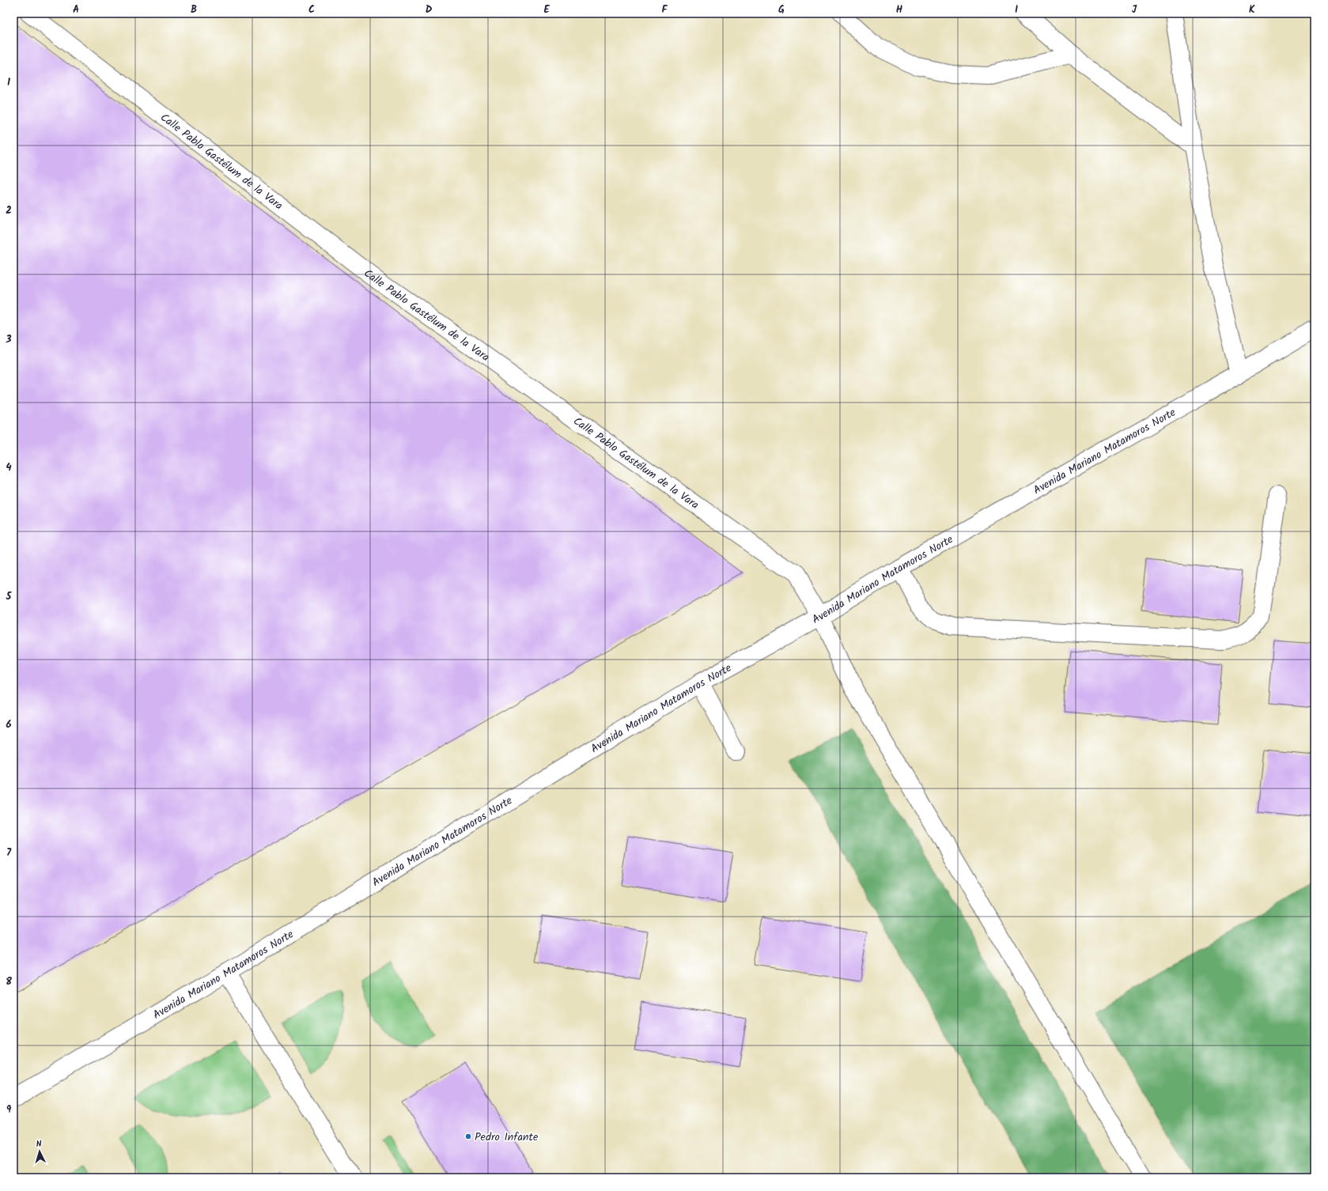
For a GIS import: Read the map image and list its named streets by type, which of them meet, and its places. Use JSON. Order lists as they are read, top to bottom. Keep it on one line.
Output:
{"streets":{"street":["Calle Pablo Gastélum de la Vara","Avenida Mariano Matamoros Norte"]},"crossings":[["Calle Pablo Gastélum de la Vara","Avenida Mariano Matamoros Norte"]],"places":["Pedro Infante"],"north":"top","grid":{"columns":["A","B","C","D","E","F","G","H","I","J","K"],"rows":["1","2","3","4","5","6","7","8","9"]}}
